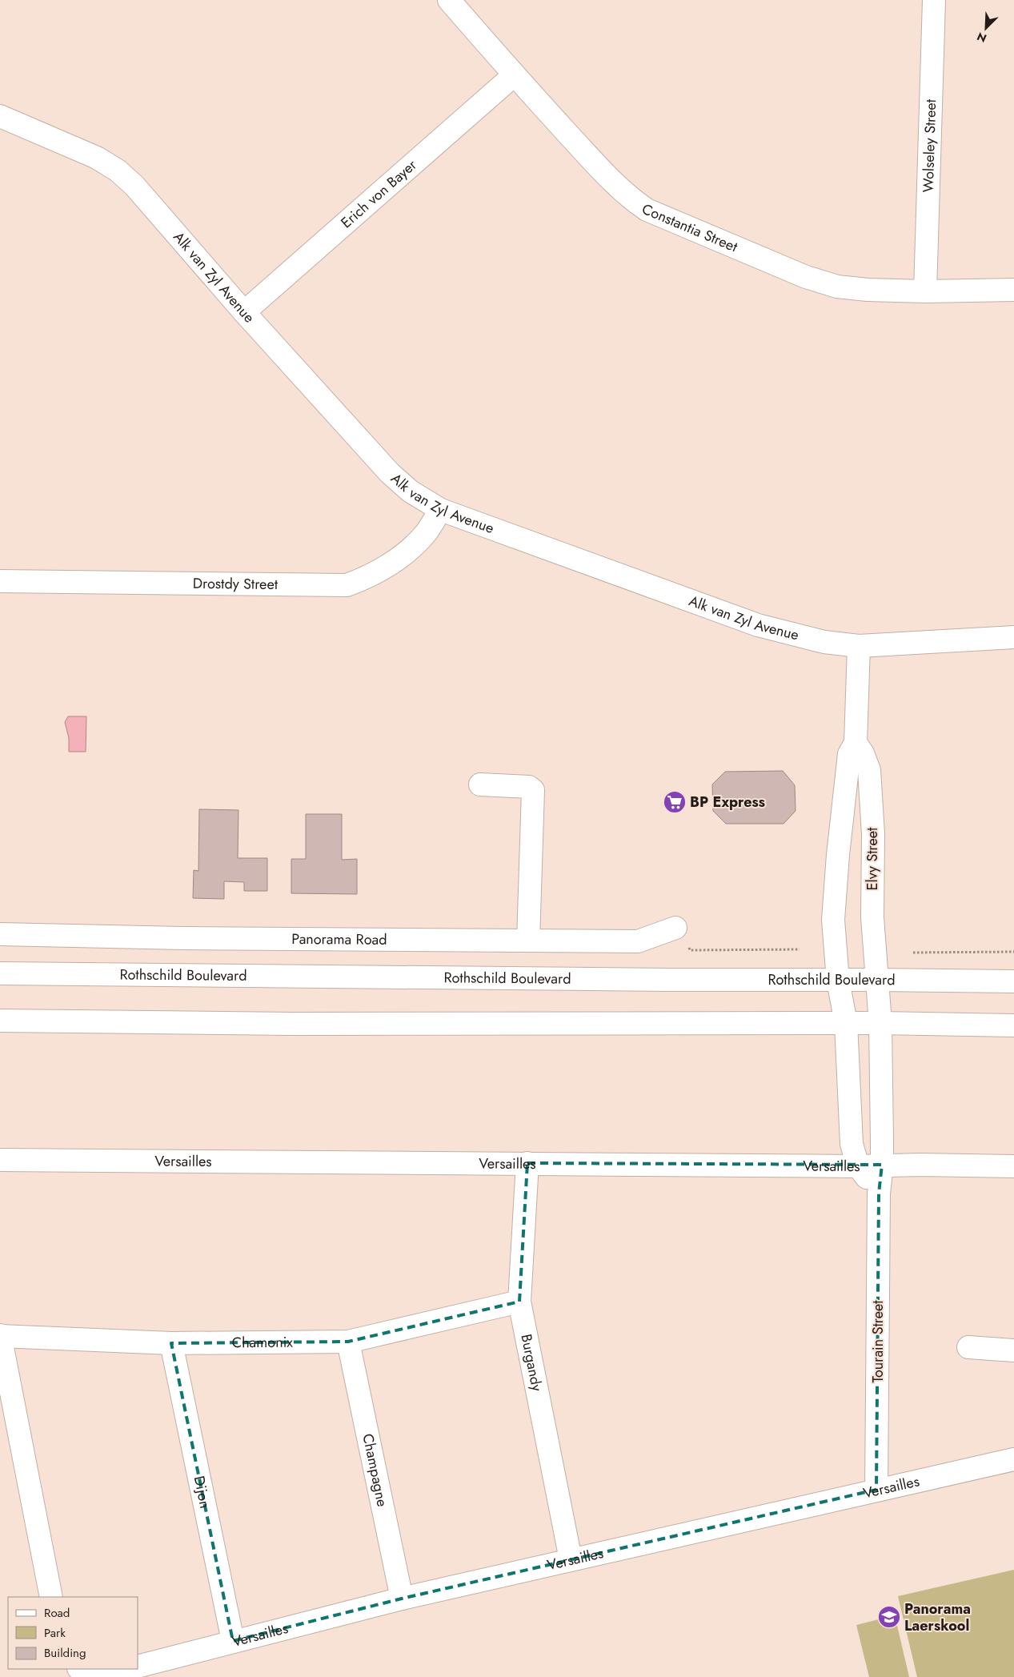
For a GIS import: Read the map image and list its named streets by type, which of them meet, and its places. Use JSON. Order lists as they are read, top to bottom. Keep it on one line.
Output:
{"streets":{"street":["Wolseley Street","Erich von Bayer","Constantia Street","Alk van Zyl Avenue","Drostdy Street","Elvy Street","Panorama Road","Rothschild Boulevard","Versailles","Tourain Street","Chamonix","Burgandy","Champagne","Dijon"]},"crossings":[["Wolseley Street","Constantia Street"],["Erich von Bayer","Constantia Street"],["Erich von Bayer","Alk van Zyl Avenue"],["Alk van Zyl Avenue","Drostdy Street"],["Elvy Street","Rothschild Boulevard"],["Elvy Street","Tourain Street"],["Versailles","Tourain Street"],["Versailles","Burgandy"],["Versailles","Champagne"],["Versailles","Dijon"],["Chamonix","Burgandy"],["Chamonix","Champagne"],["Chamonix","Dijon"]],"places":{"supermarket":["BP Express"],"school or university":["Panorama Laerskool"]},"legend":["Road","Park","Building"],"north":"bottom left"}
